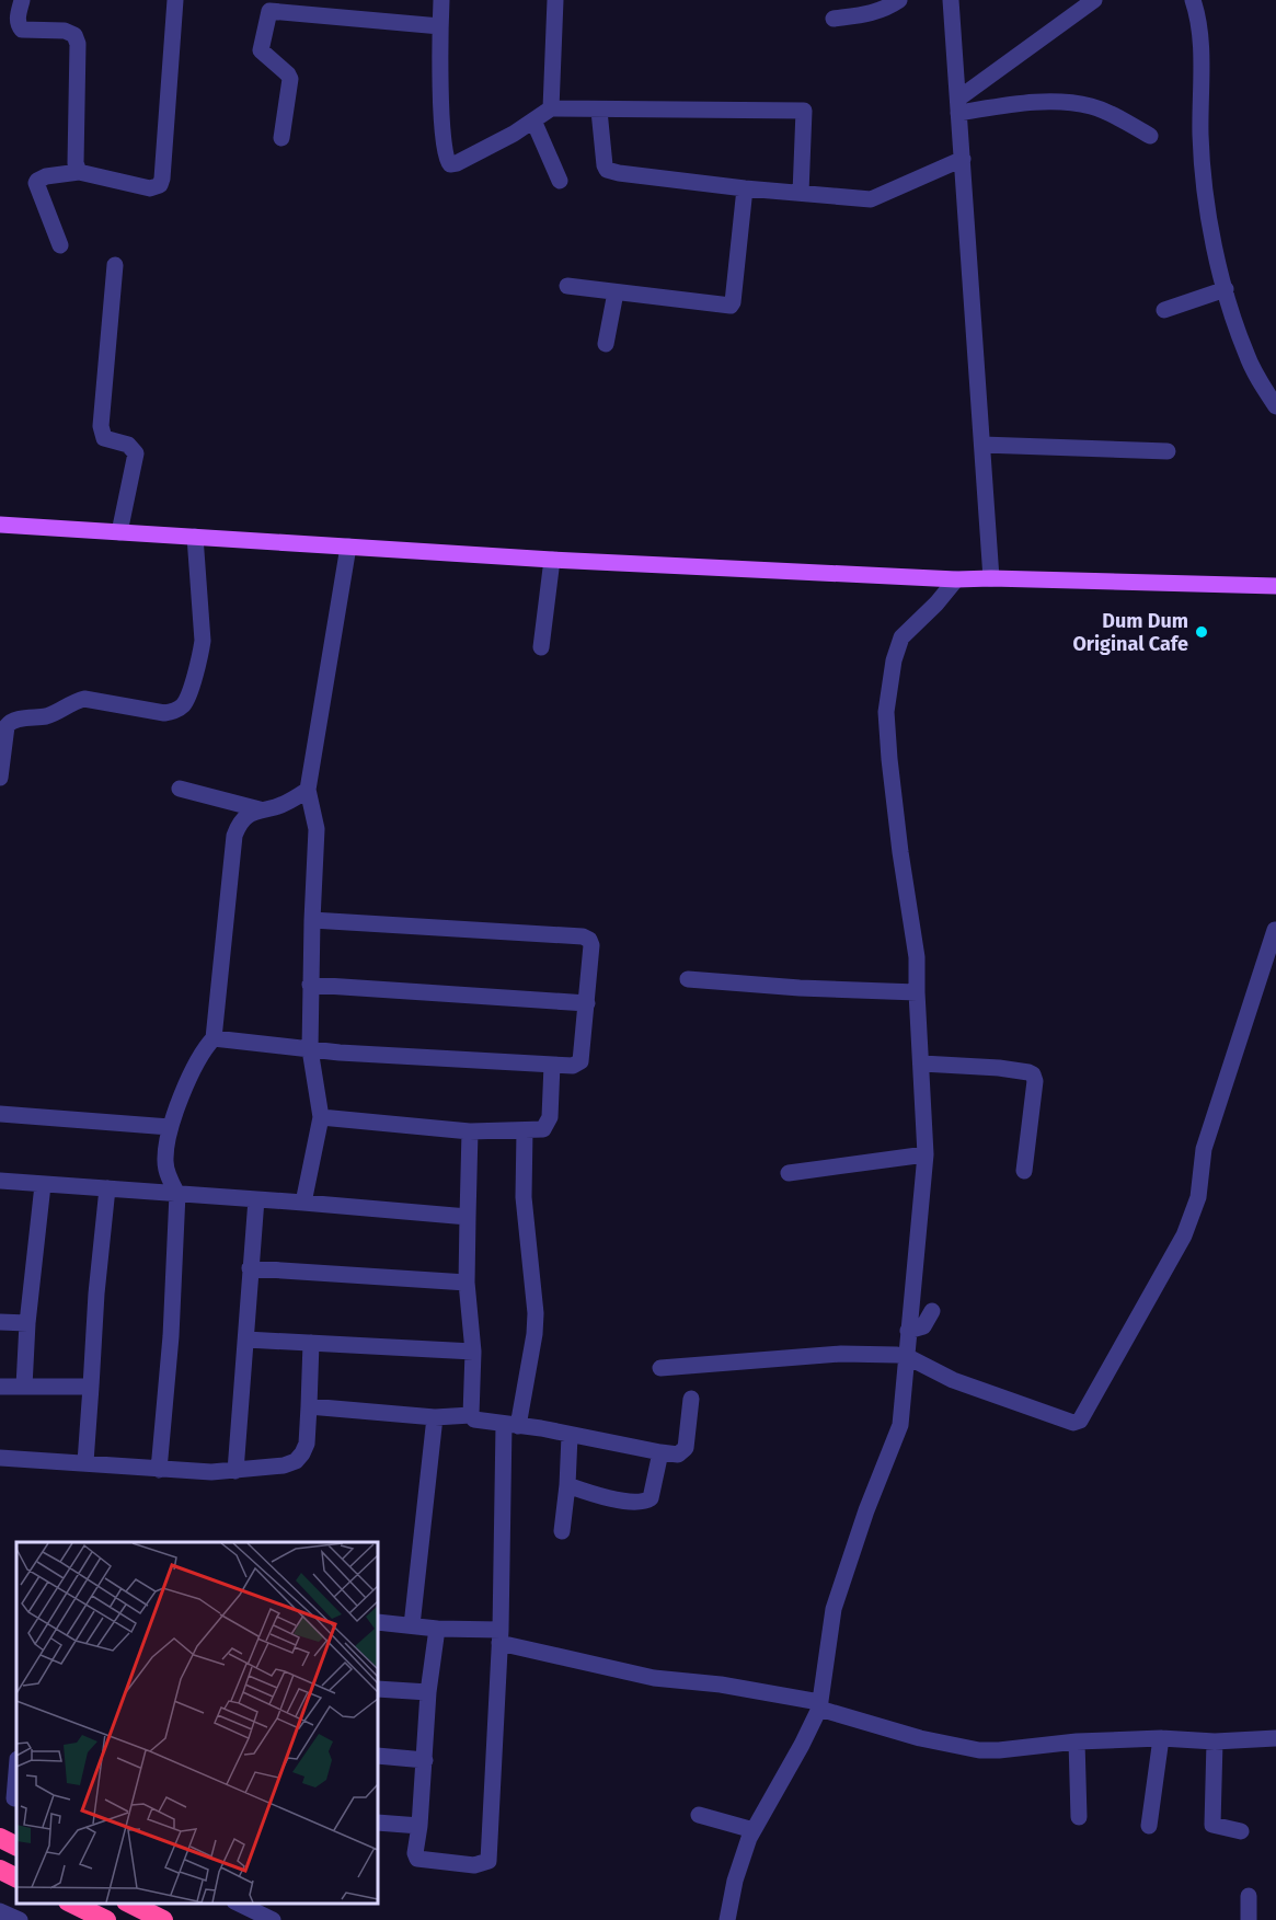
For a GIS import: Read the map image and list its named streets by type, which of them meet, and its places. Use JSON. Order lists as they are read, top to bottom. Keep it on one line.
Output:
{"places":["Dum Dum Original Cafe"]}
